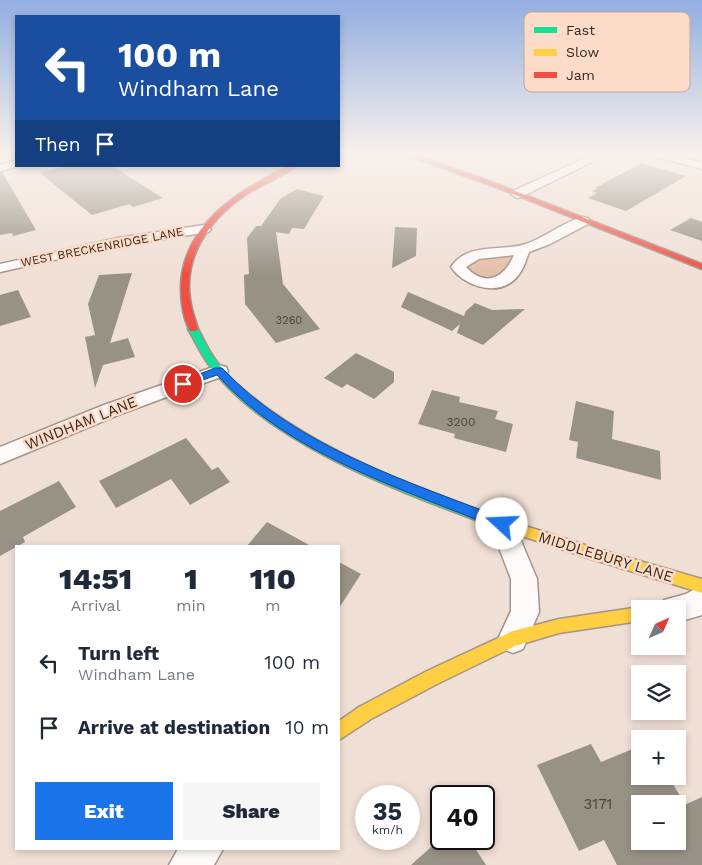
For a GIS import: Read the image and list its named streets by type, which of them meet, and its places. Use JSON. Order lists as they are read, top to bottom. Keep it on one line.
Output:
{"streets":{"street":["WEST BRECKENRIDGE LANE","WINDHAM LANE","MIDDLEBURY LANE"]},"crossings":[["WEST BRECKENRIDGE LANE","MIDDLEBURY LANE"],["WINDHAM LANE","MIDDLEBURY LANE"]],"house_numbers":["3260","3200","3171"],"legend":["Fast","Slow","Jam"],"north":"top right","page":{"turn":["100 m","Windham Lane"],"then":"Then","eta":["14:51","Arrival","1","min","110","m"],"map_buttons":["+","−"],"list":[{"name":"Turn left","note":"Windham Lane","value":"100 m"},{"name":"Arrive at destination","value":"10 m"}],"buttons":["Exit","Share"],"speed":"35 km/h","limit":"40"}}
